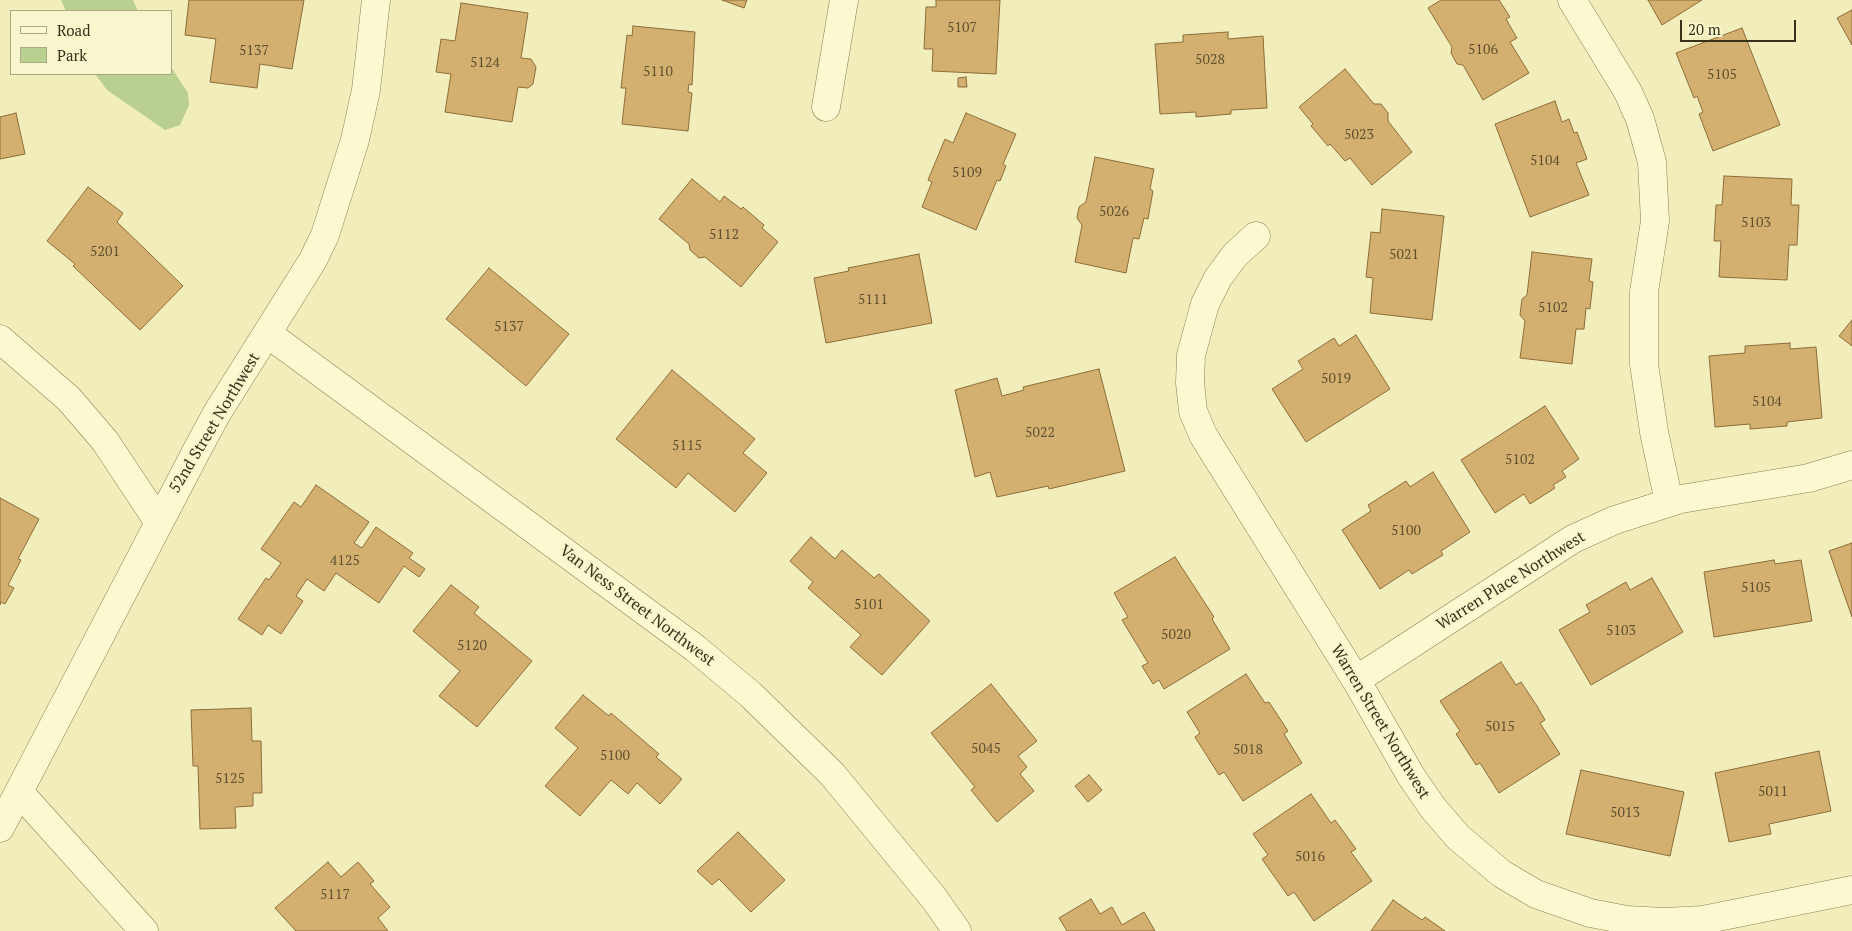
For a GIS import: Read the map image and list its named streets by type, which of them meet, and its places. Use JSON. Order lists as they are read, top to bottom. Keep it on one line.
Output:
{"streets":{"street":["52nd Street Northwest","Warren Place Northwest","Van Ness Street Northwest","Warren Street Northwest"]},"crossings":[["52nd Street Northwest","Van Ness Street Northwest"],["Warren Place Northwest","Warren Street Northwest"]],"house_numbers":["5107","5106","5137","5028","5124","5110","5105","5023","5104","5109","5026","5103","5112","5201","5021","5111","5102","5137","5019","5104","5022","5115","5102","5100","4125","5105","5101","5103","5020","5120","5015","5045","5018","5100","5125","5011","5013","5016","5117"],"legend":["Road","Park"],"scale_bar":"20 m"}
